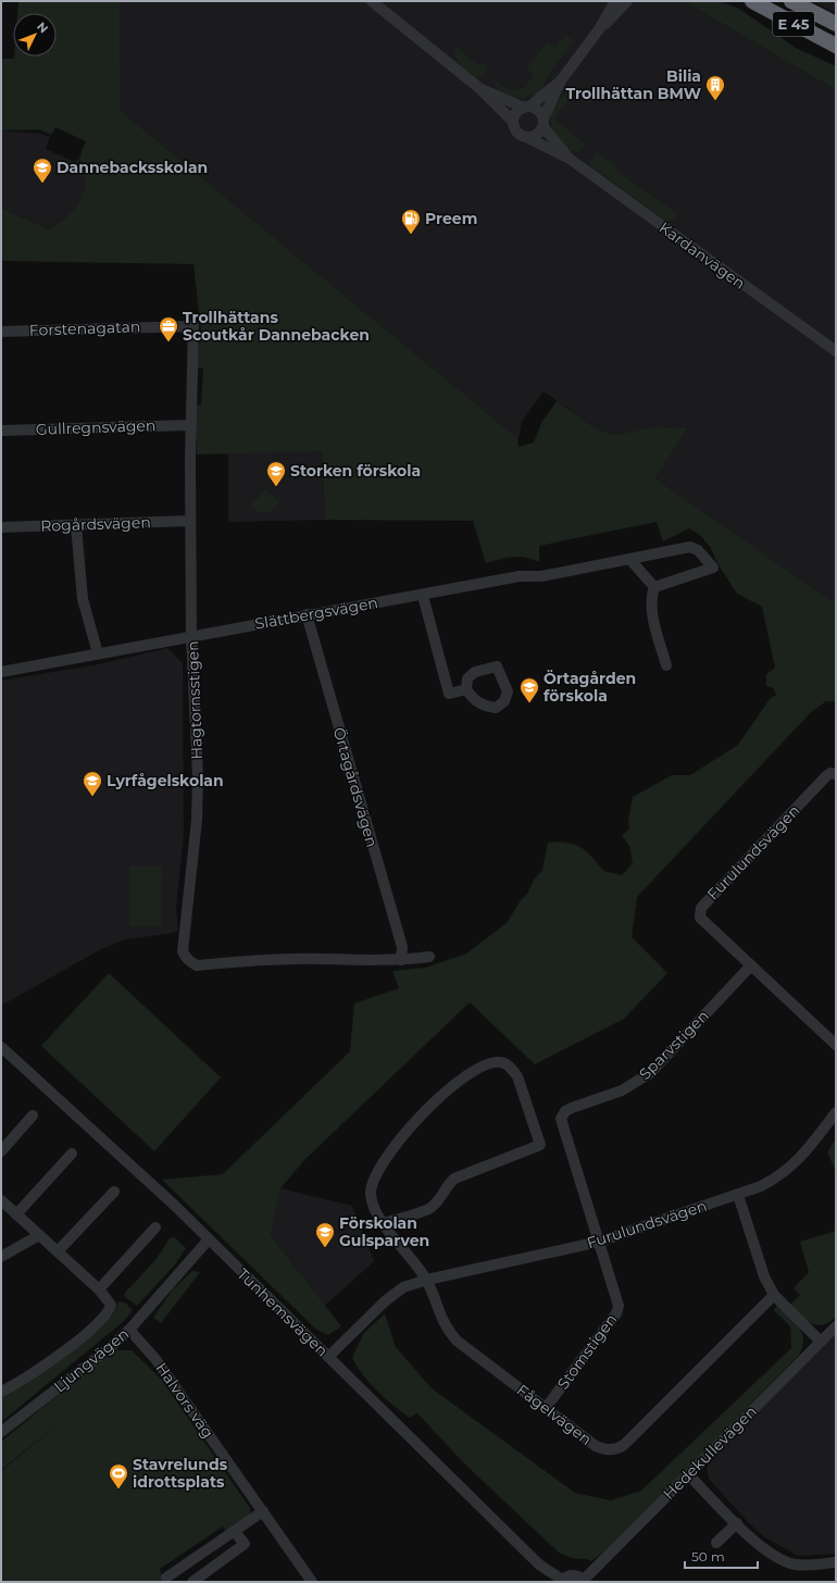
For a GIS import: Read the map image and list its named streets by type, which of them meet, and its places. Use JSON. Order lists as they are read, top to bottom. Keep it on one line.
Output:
{"streets":{"highway":["E 45"],"street":["Kardanvägen","Forstenagatan","Gullregnsvägen","Rogårdsvägen","Slättbergsvägen","Hagtornsstigen","Örtagårdsvägen","Furulundsvägen","Sparvstigen","Tunhemsvägen","Stomstigen","Ljungvägen","Halvors väg","Fågelvägen","Hedekullevägen"]},"crossings":[["Forstenagatan","Hagtornsstigen"],["Gullregnsvägen","Hagtornsstigen"],["Rogårdsvägen","Hagtornsstigen"],["Slättbergsvägen","Hagtornsstigen"],["Slättbergsvägen","Örtagårdsvägen"],["Hagtornsstigen","Örtagårdsvägen"],["Furulundsvägen","Sparvstigen"],["Furulundsvägen","Tunhemsvägen"],["Furulundsvägen","Stomstigen"],["Furulundsvägen","Fågelvägen"],["Sparvstigen","Stomstigen"],["Tunhemsvägen","Ljungvägen"],["Stomstigen","Fågelvägen"],["Ljungvägen","Halvors väg"]],"places":{"building":["Bilia Trollhättan BMW"],"school or university":["Dannebacksskolan","Storken förskola","Örtagården förskola","Lyrfågelskolan","Förskolan Gulsparven"],"fuel station":["Preem"],"office":["Trollhättans Scoutkår Dannebacken"],"sports":["Stavrelunds idrottsplats"]},"scale_bar":"50 m","north":"top right"}
